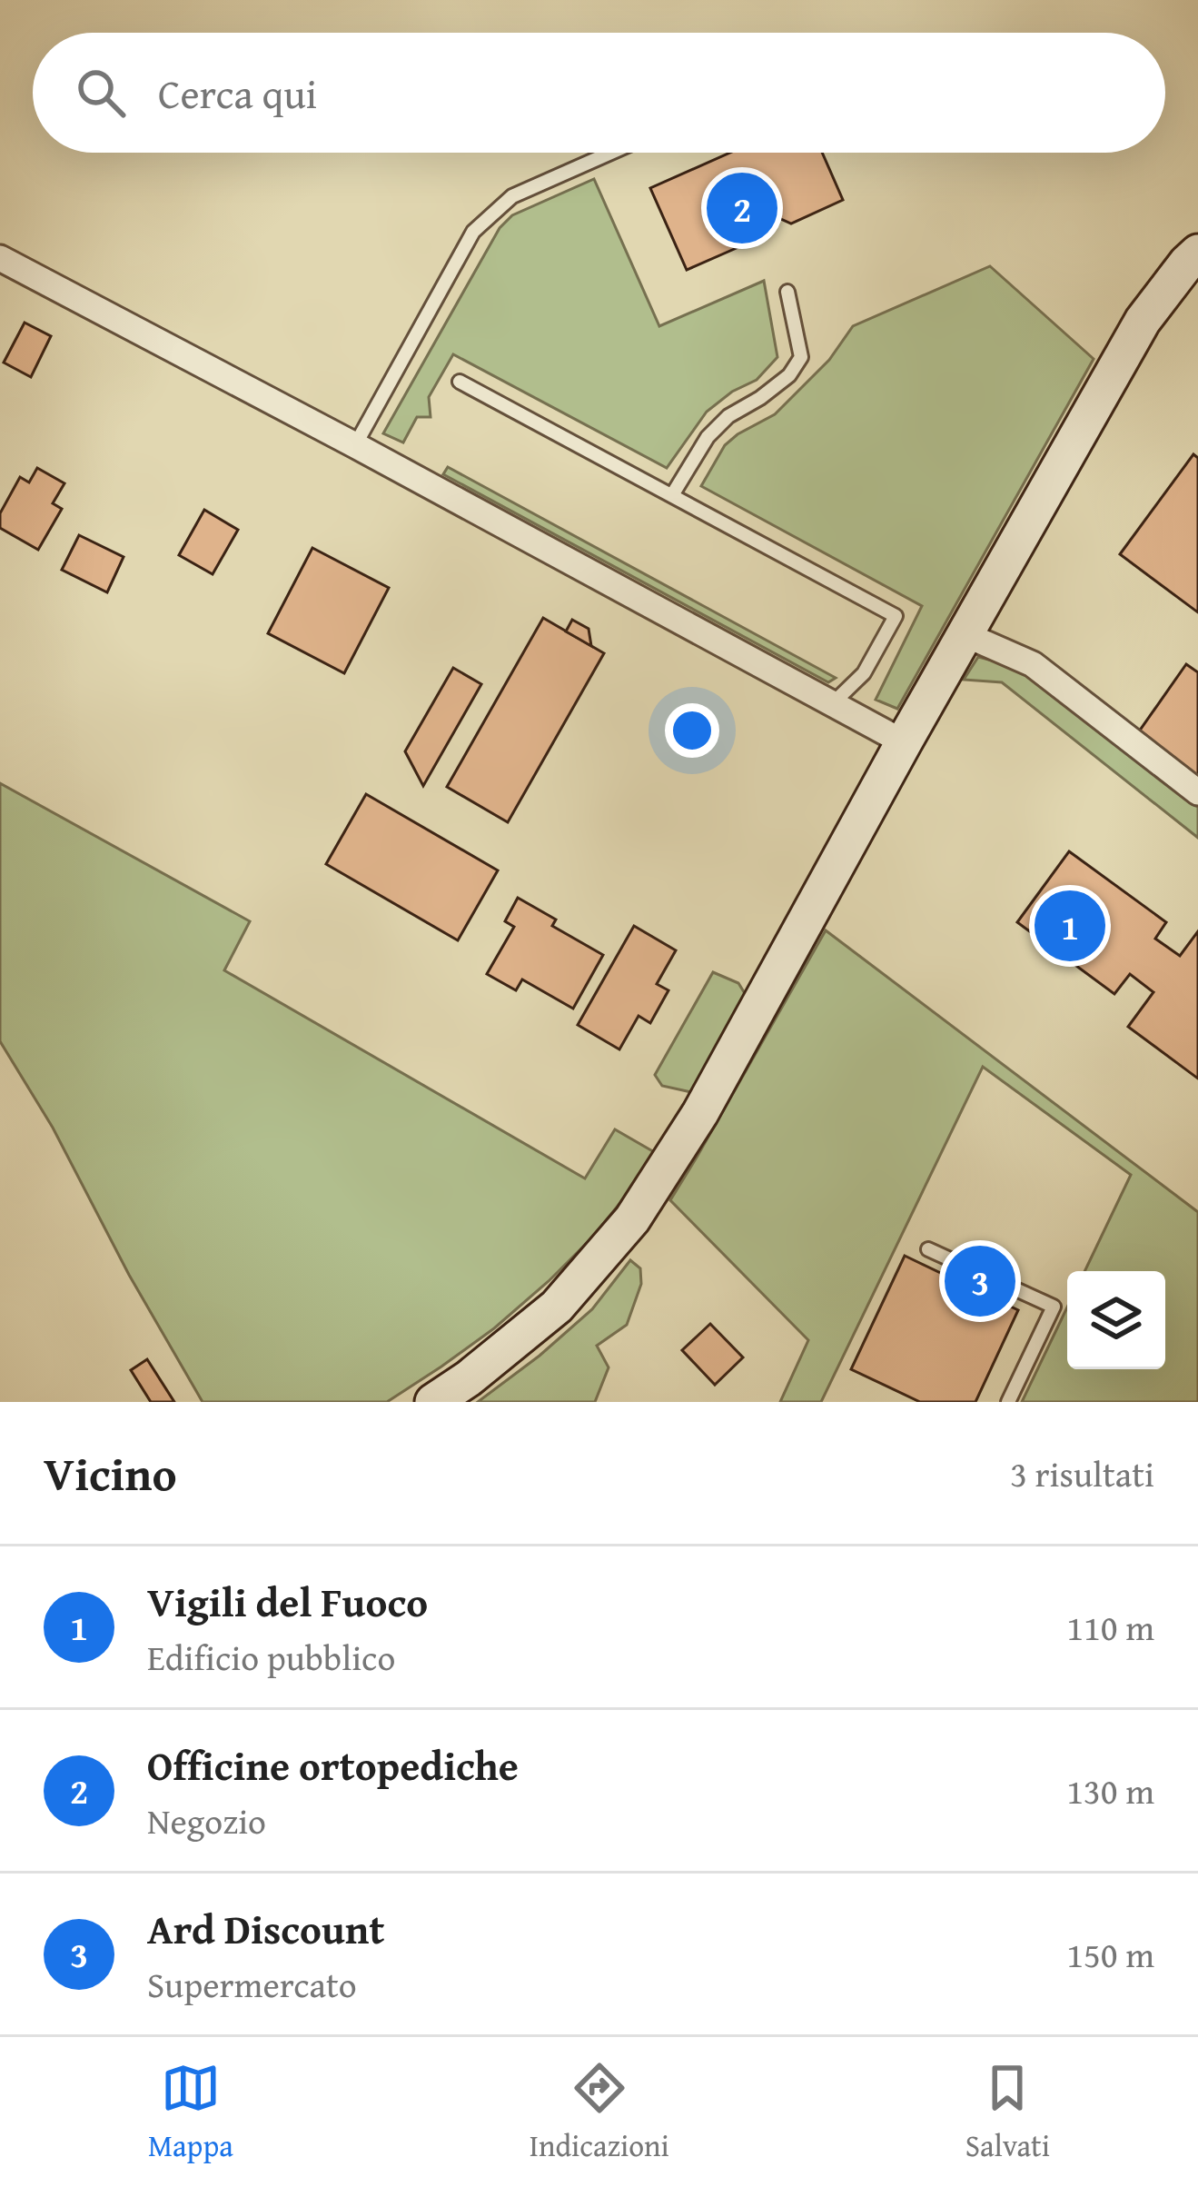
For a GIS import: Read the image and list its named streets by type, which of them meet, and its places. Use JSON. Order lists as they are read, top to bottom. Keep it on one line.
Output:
{"page":{"search":"Cerca qui","pins":["2","1","3"],"heading":["Vicino","3 risultati"],"list":[{"mark":"1","name":"Vigili del Fuoco","note":"Edificio pubblico","value":"110 m"},{"mark":"2","name":"Officine ortopediche","note":"Negozio","value":"130 m"},{"mark":"3","name":"Ard Discount","note":"Supermercato","value":"150 m"}],"nav":["Mappa","Indicazioni","Salvati"]}}
